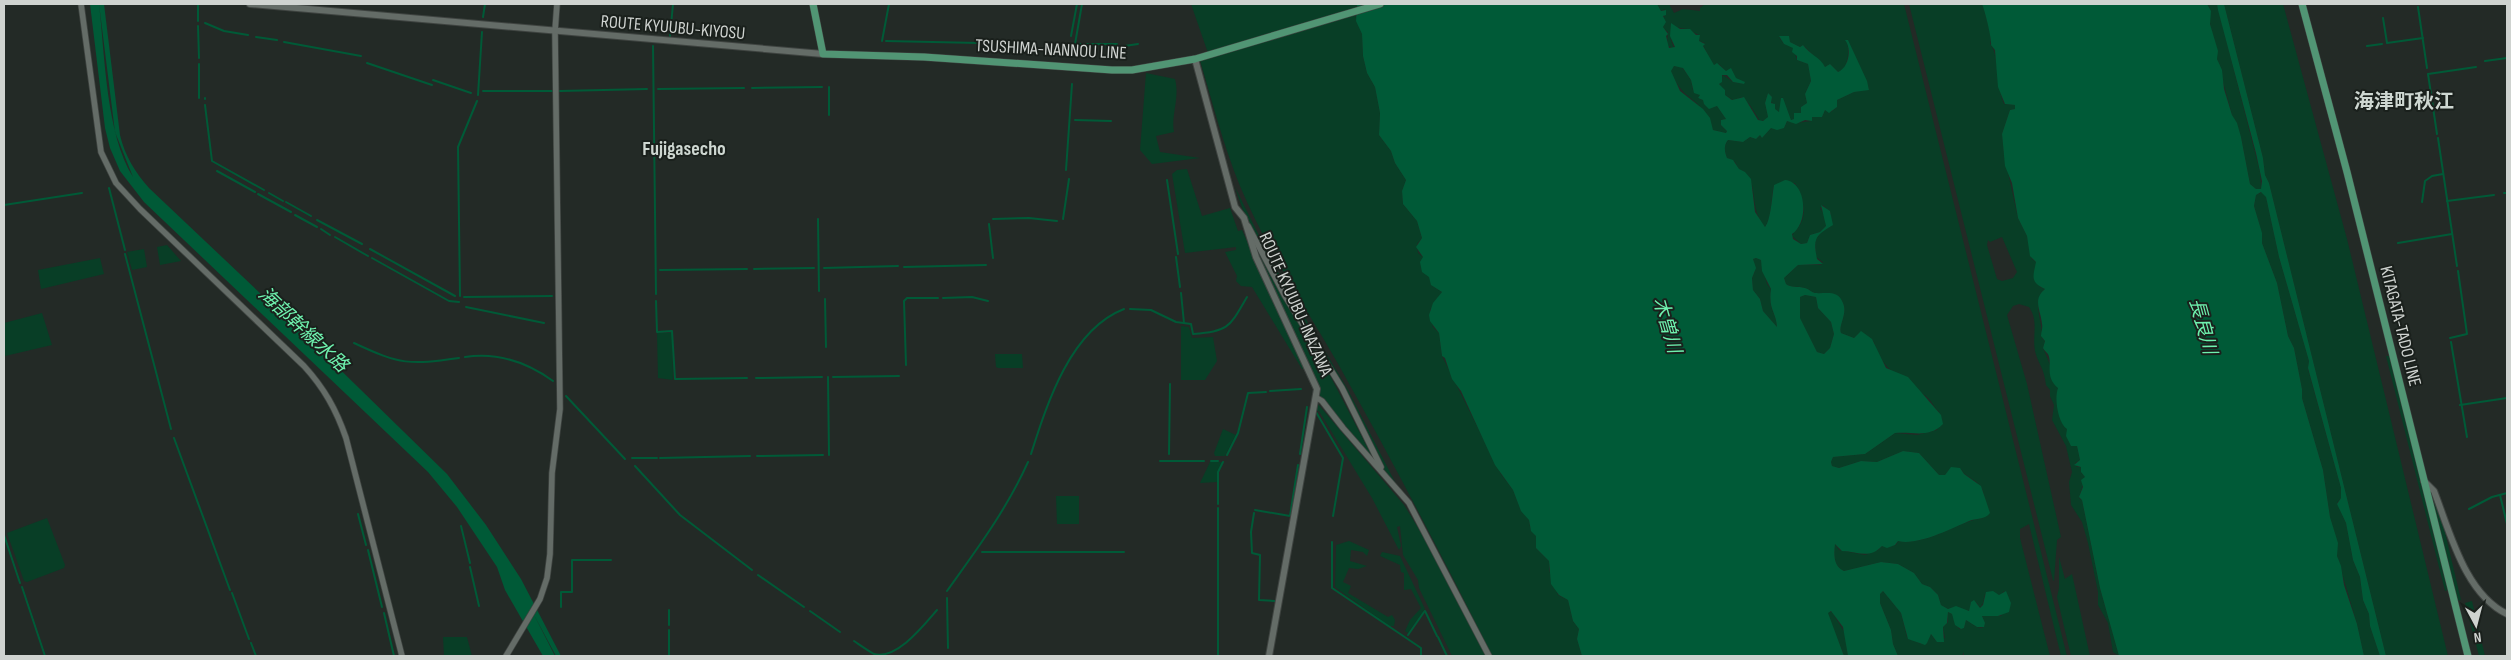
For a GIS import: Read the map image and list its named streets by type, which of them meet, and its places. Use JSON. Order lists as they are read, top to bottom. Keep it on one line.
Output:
{"streets":{"main road":["ROUTE KYUUBU-KIYOSU","TSUSHIMA-NANNOU LINE","ROUTE KYUUBU-INAZAWA","KITAGATA-TADO LINE"]},"crossings":[["ROUTE KYUUBU-KIYOSU","TSUSHIMA-NANNOU LINE"],["TSUSHIMA-NANNOU LINE","ROUTE KYUUBU-INAZAWA"]],"districts":["海津町秋江","Fujigasecho"],"water":["木曽川","長良川","海部幹線水路"],"north":"bottom"}
